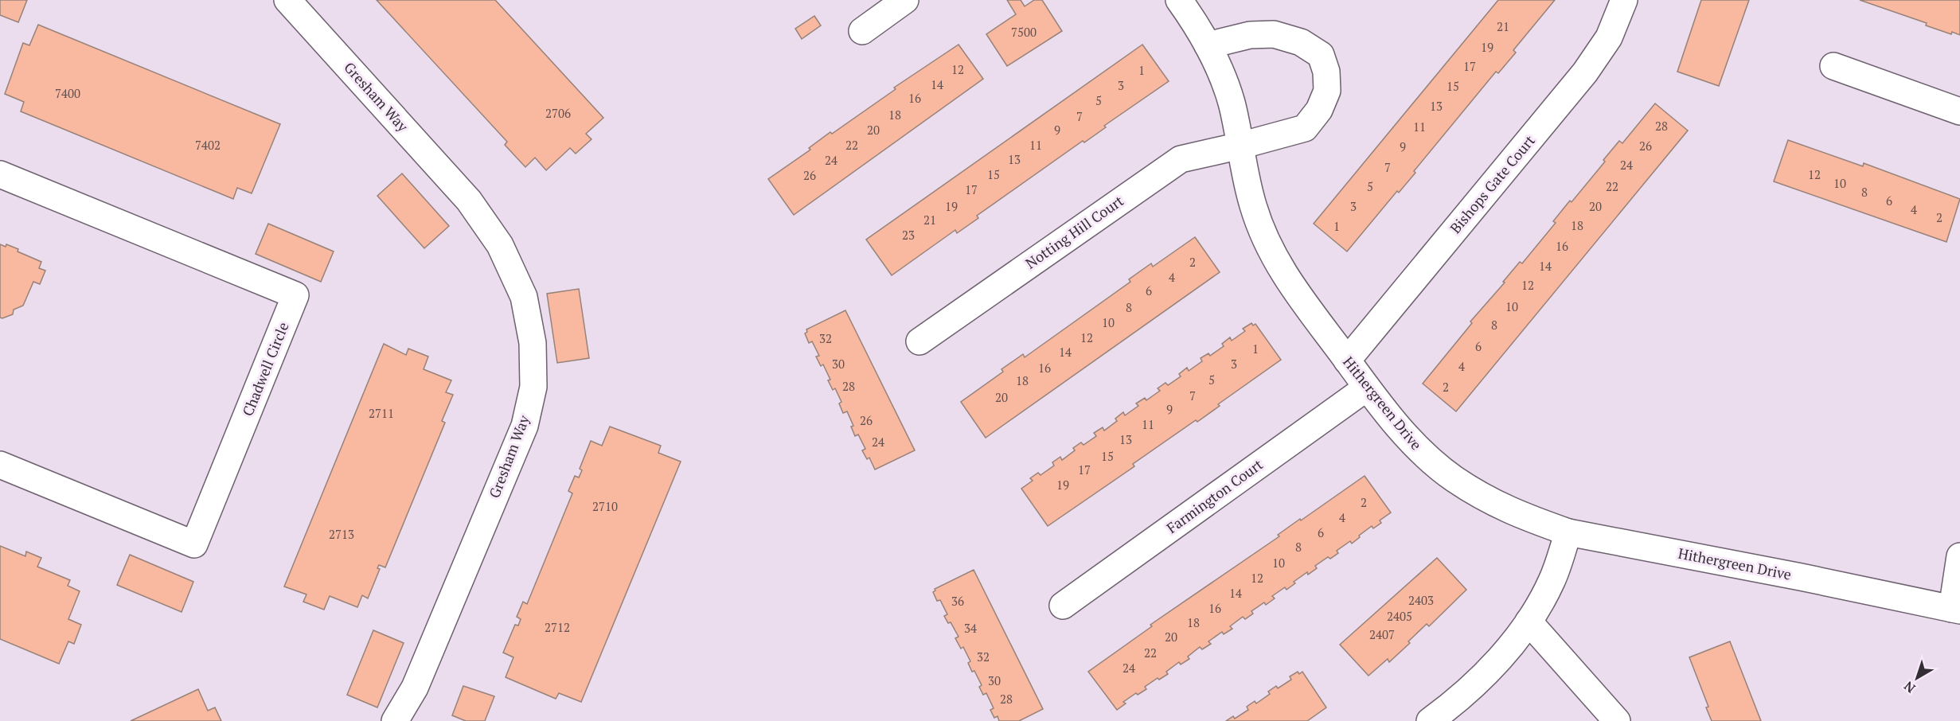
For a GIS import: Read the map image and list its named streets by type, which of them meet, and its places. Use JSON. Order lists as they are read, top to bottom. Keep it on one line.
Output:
{"streets":{"street":["Gresham Way","Bishops Gate Court","Notting Hill Court","Chadwell Circle","Hithergreen Drive","Farmington Court"]},"crossings":[["Bishops Gate Court","Hithergreen Drive"],["Notting Hill Court","Hithergreen Drive"],["Hithergreen Drive","Farmington Court"]],"house_numbers":["21","7500","19","17","12","1","14","3","15","7400","16","5","13","2706","18","7","28","11","20","9","7402","22","11","26","9","13","24","24","7","15","12","26","10","5","22","17","8","6","19","3","20","4","2","21","18","1","23","16","2","14","4","12","6","10","8","10","8","12","32","6","1","14","30","3","4","16","5","18","28","2","7","20","9","2711","26","11","13","24","15","17","19","2","2710","4","6","2713","8","10","12","14","2403","36","16","2405","18","2712","34","2407","20","22","32","24","30","28"],"north":"bottom left"}
